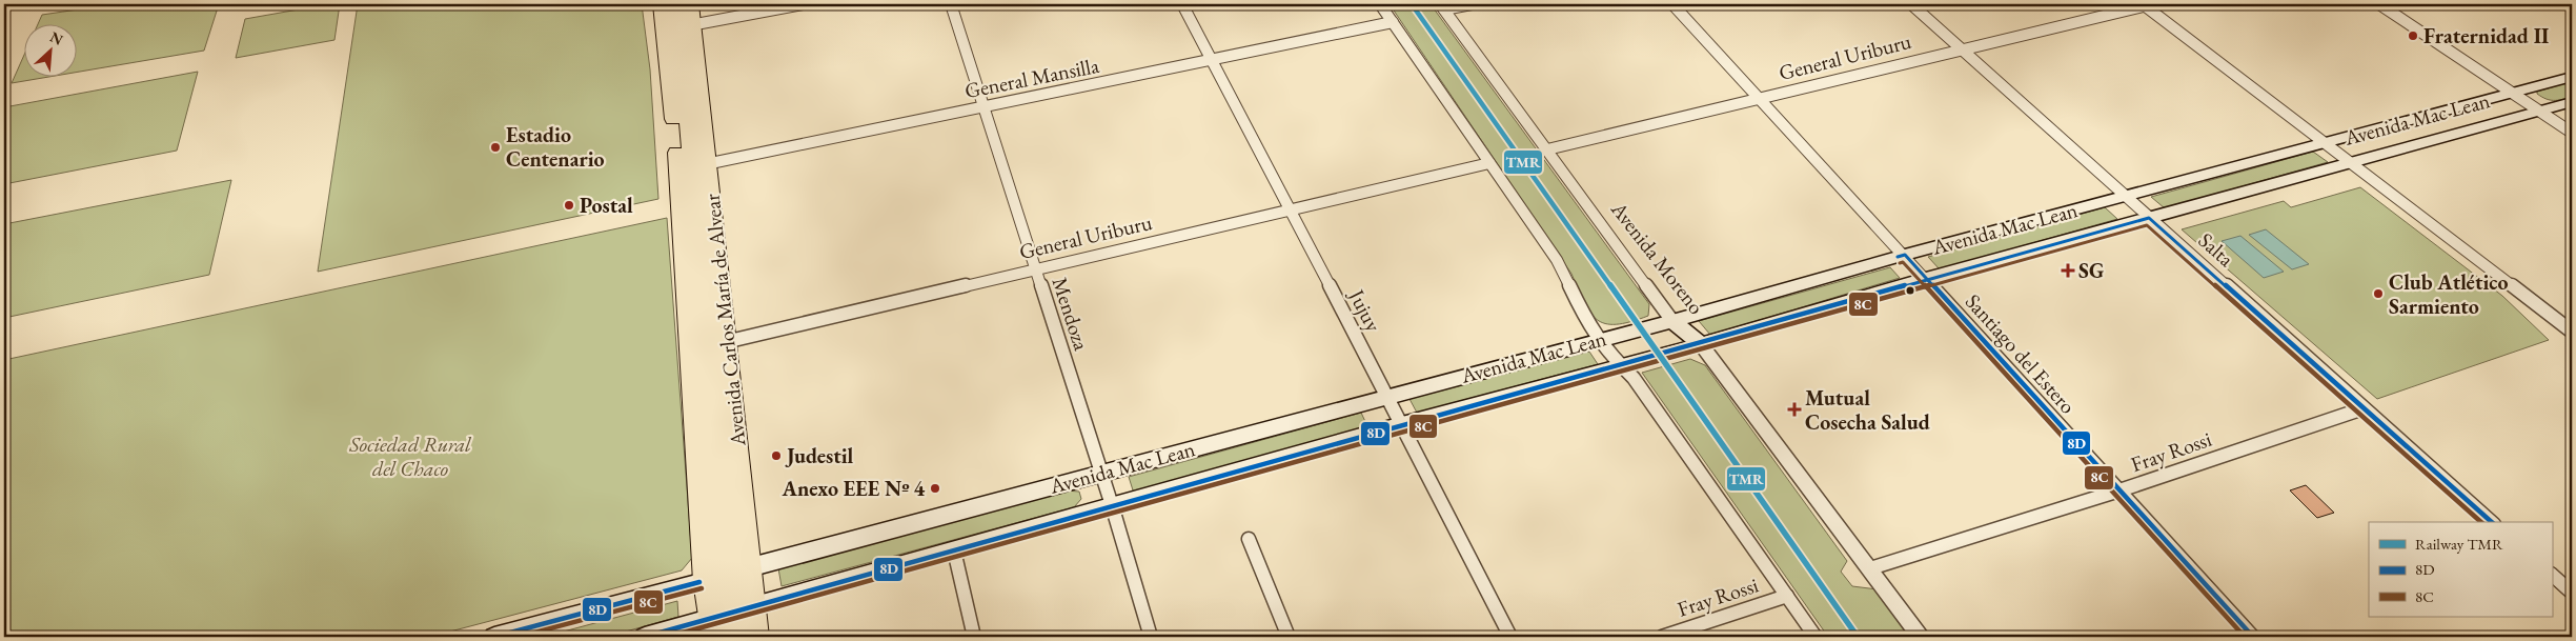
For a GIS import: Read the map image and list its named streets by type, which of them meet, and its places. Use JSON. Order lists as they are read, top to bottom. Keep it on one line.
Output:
{"streets":{"main road":["Avenida Mac Lean","Avenida Moreno","Avenida Carlos María de Alvear"],"street":["General Uriburu","General Mansilla","Salta","Jujuy","Mendoza","Santiago del Estero","Fray Rossi"]},"crossings":[["General Uriburu","Salta"],["General Uriburu","Avenida Moreno"],["General Uriburu","Jujuy"],["General Uriburu","Mendoza"],["General Uriburu","Avenida Carlos María de Alvear"],["General Uriburu","Santiago del Estero"],["General Mansilla","Jujuy"],["General Mansilla","Mendoza"],["General Mansilla","Avenida Carlos María de Alvear"],["Avenida Mac Lean","Salta"],["Avenida Mac Lean","Avenida Moreno"],["Avenida Mac Lean","Jujuy"],["Avenida Mac Lean","Mendoza"],["Avenida Mac Lean","Avenida Carlos María de Alvear"],["Avenida Mac Lean","Santiago del Estero"],["Salta","Fray Rossi"],["Avenida Moreno","Fray Rossi"],["Santiago del Estero","Fray Rossi"]],"parks":["Sociedad Rural del Chaco"],"places":{"other":["Fraternidad II","Estadio Centenario","Postal","Club Atlético Sarmiento","Judestil","Anexo EEE Nº 4"],"health":["SG","Mutual Cosecha Salud"]},"lines":["rail line TMR","transit line 8D","transit line 8C"],"legend":["Railway TMR","8D","8C"],"north":"top right"}
